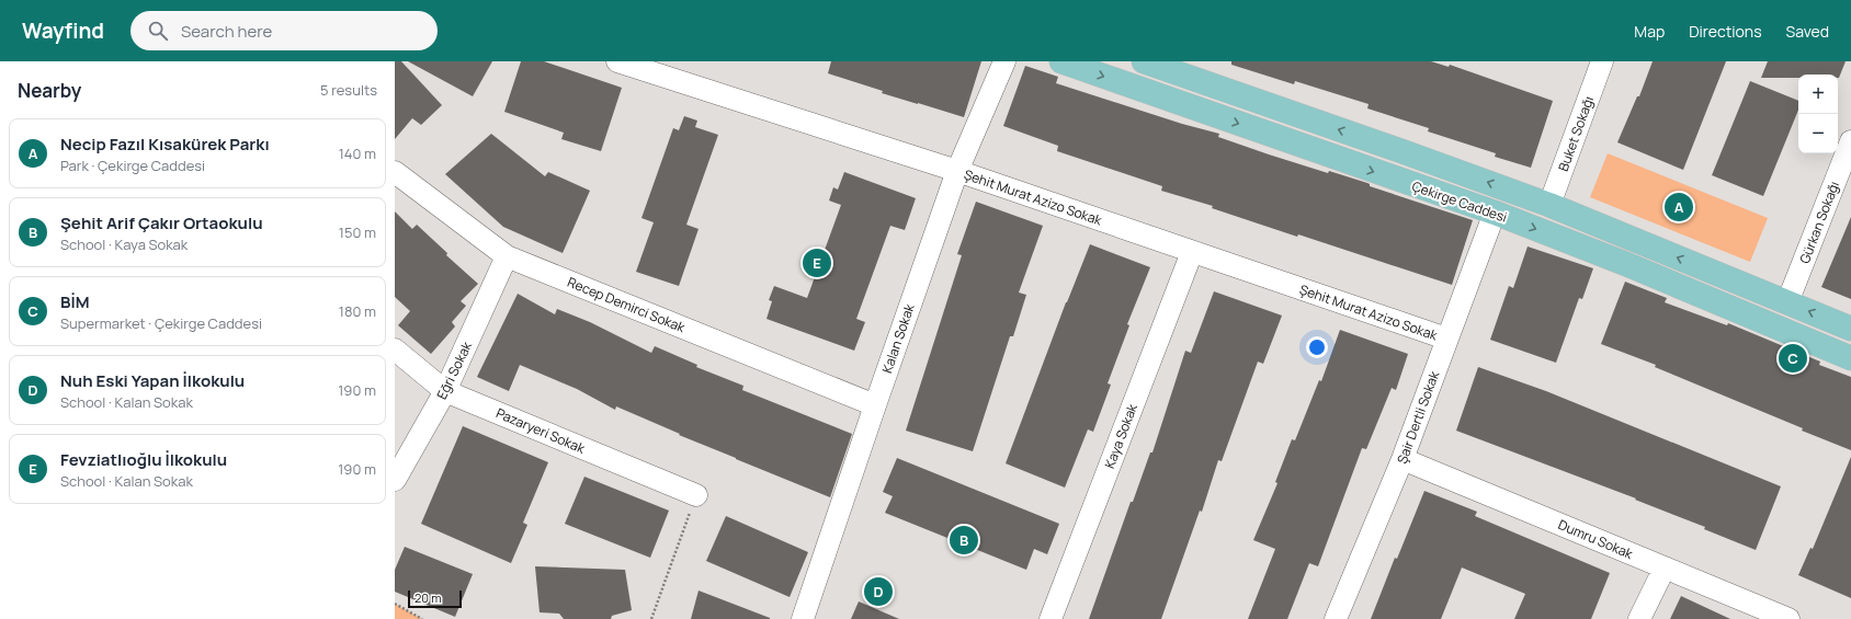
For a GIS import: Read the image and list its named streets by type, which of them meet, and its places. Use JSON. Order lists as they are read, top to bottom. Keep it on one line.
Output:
{"streets":{"main road":["Çekirge Caddesi"],"street":["Buket Sokağı","Şehit Murat Azizo Sokak","Gürkan Sokağı","Recep Demirci Sokak","Kalan Sokak","Eğri Sokak","Şair Dertli Sokak","Pazaryeri Sokak","Kaya Sokak","Dumru Sokak"]},"crossings":[["Buket Sokağı","Çekirge Caddesi"],["Şehit Murat Azizo Sokak","Kalan Sokak"],["Şehit Murat Azizo Sokak","Şair Dertli Sokak"],["Şehit Murat Azizo Sokak","Kaya Sokak"],["Çekirge Caddesi","Gürkan Sokağı"],["Çekirge Caddesi","Şair Dertli Sokak"],["Recep Demirci Sokak","Kalan Sokak"],["Recep Demirci Sokak","Eğri Sokak"],["Eğri Sokak","Pazaryeri Sokak"],["Şair Dertli Sokak","Dumru Sokak"]],"scale_bar":"20 m","page":{"header":"Wayfind","search":"Search here","nav":["Map","Directions","Saved"],"heading":["Nearby","5 results"],"map_buttons":["+","−"],"list":[{"mark":"A","name":"Necip Fazıl Kısakürek Parkı","note":"Park · Çekirge Caddesi","value":"140 m"},{"mark":"B","name":"Şehit Arif Çakır Ortaokulu","note":"School · Kaya Sokak","value":"150 m"},{"mark":"C","name":"BİM","note":"Supermarket · Çekirge Caddesi","value":"180 m"},{"mark":"D","name":"Nuh Eski Yapan İlkokulu","note":"School · Kalan Sokak","value":"190 m"},{"mark":"E","name":"Fevziatlıoğlu İlkokulu","note":"School · Kalan Sokak","value":"190 m"}],"pins":["A","E","C","B","D"],"scale":"20 m"}}
